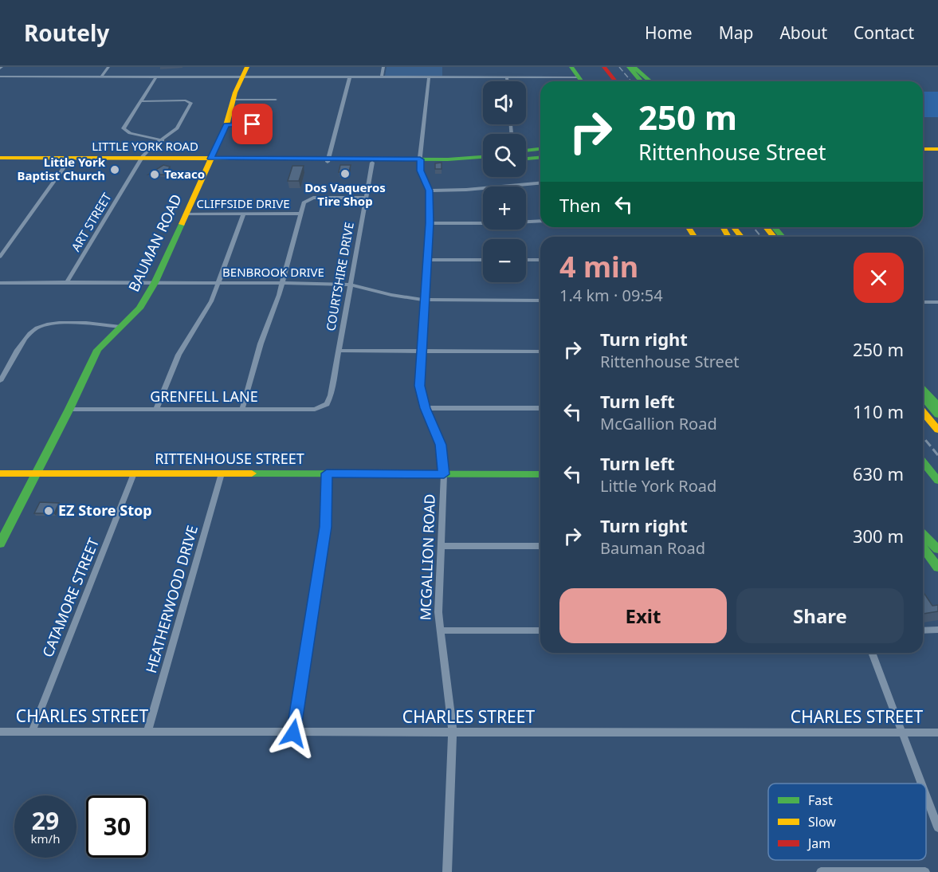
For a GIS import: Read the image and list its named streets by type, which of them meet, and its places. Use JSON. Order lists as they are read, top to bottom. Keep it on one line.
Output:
{"streets":{"main road":["LITTLE YORK ROAD","BAUMAN ROAD","RITTENHOUSE STREET"],"street":["CLIFFSIDE DRIVE","ART STREET","BENBROOK DRIVE","COURTSHIRE DRIVE","GRENFELL LANE","MCGALLION ROAD","CATAMORE STREET","HEATHERWOOD DRIVE","CHARLES STREET"]},"crossings":[["LITTLE YORK ROAD","ART STREET"],["LITTLE YORK ROAD","BAUMAN ROAD"],["LITTLE YORK ROAD","COURTSHIRE DRIVE"],["LITTLE YORK ROAD","MCGALLION ROAD"],["CLIFFSIDE DRIVE","BAUMAN ROAD"],["ART STREET","BENBROOK DRIVE"],["BAUMAN ROAD","BENBROOK DRIVE"],["BAUMAN ROAD","GRENFELL LANE"],["BAUMAN ROAD","RITTENHOUSE STREET"],["BENBROOK DRIVE","COURTSHIRE DRIVE"],["BENBROOK DRIVE","MCGALLION ROAD"],["COURTSHIRE DRIVE","GRENFELL LANE"],["RITTENHOUSE STREET","MCGALLION ROAD"],["RITTENHOUSE STREET","CATAMORE STREET"],["RITTENHOUSE STREET","HEATHERWOOD DRIVE"],["MCGALLION ROAD","CHARLES STREET"],["CATAMORE STREET","CHARLES STREET"],["HEATHERWOOD DRIVE","CHARLES STREET"]],"places":["Little York Baptist Church","Dos Vaqueros Tire Shop","Texaco","EZ Store Stop"],"legend":["Fast","Slow","Jam"],"page":{"header":"Routely","nav":["Home","Map","About","Contact"],"map_buttons":["+","−"],"turn":["250 m","Rittenhouse Street"],"then":"Then","heading":["4 min","1.4 km · 09:54"],"list":[{"name":"Turn right","note":"Rittenhouse Street","value":"250 m"},{"name":"Turn left","note":"McGallion Road","value":"110 m"},{"name":"Turn left","note":"Little York Road","value":"630 m"},{"name":"Turn right","note":"Bauman Road","value":"300 m"}],"buttons":["Exit","Share"],"speed":"29 km/h","limit":"30"}}
